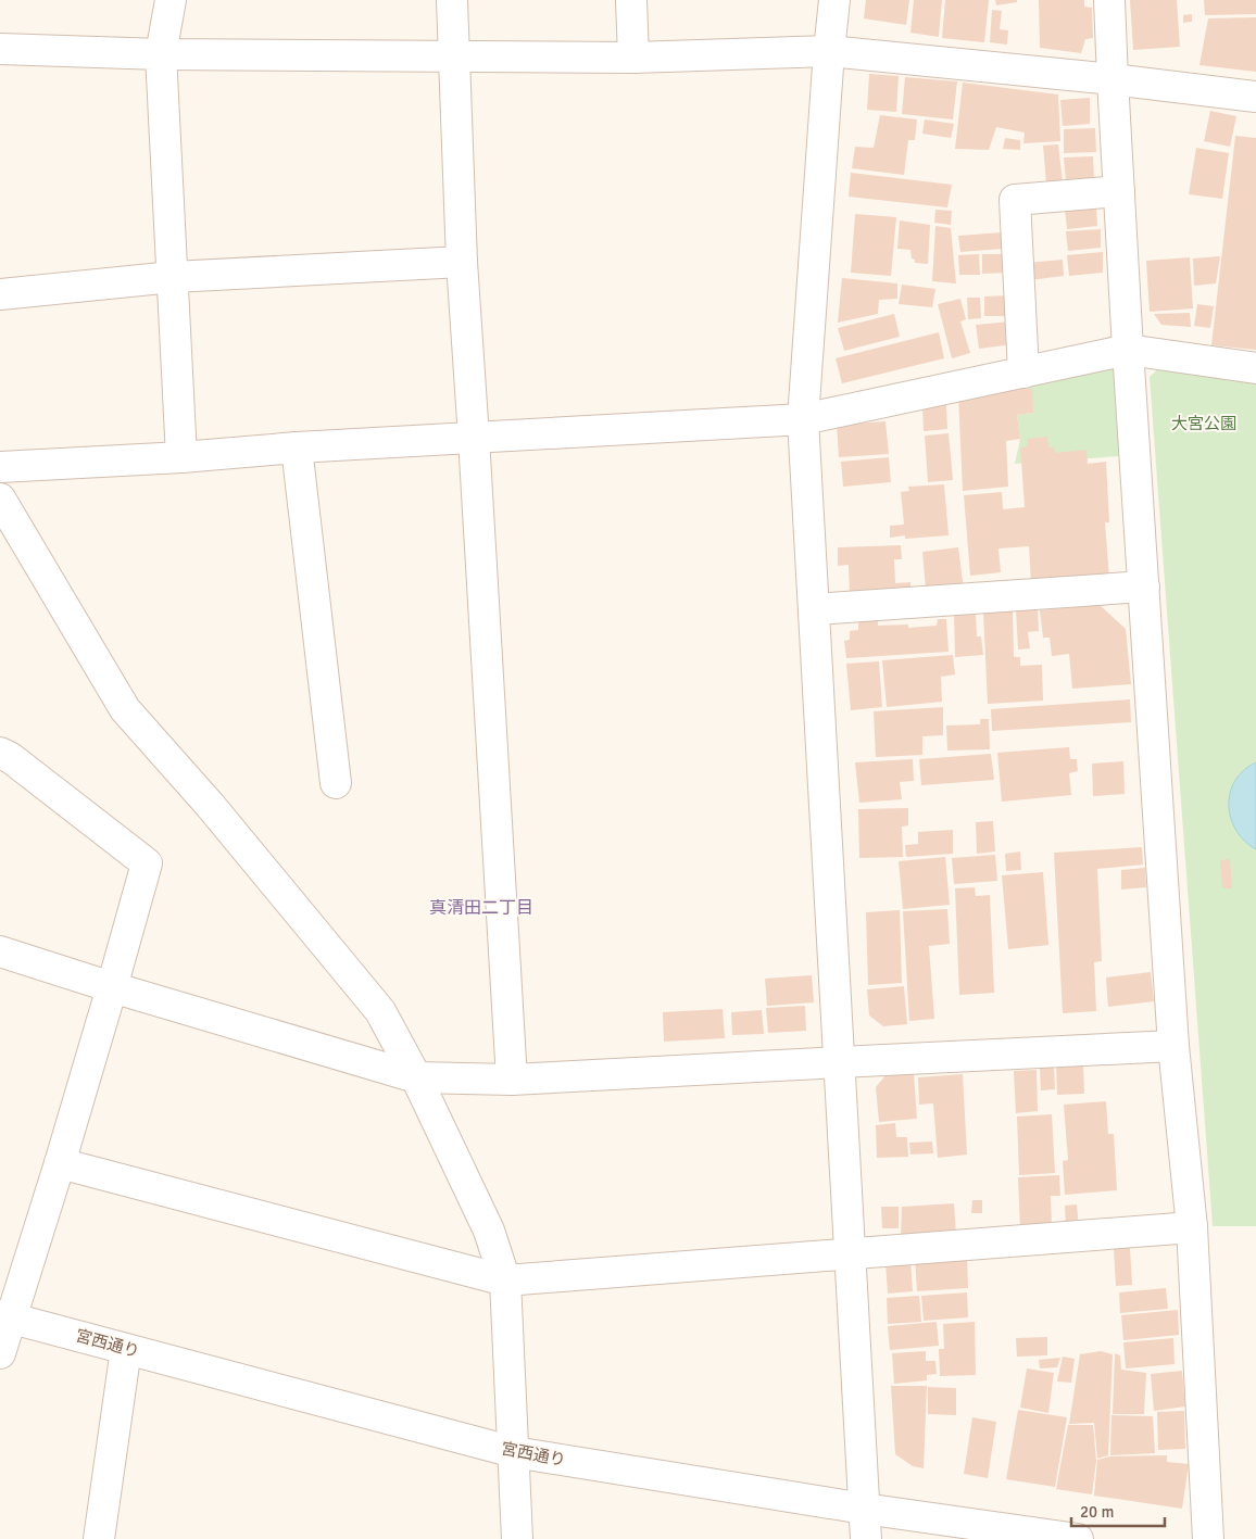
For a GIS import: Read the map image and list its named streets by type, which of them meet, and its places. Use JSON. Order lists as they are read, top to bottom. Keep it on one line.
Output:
{"streets":{"street":["宮西通り"]},"districts":["真清田二丁目"],"parks":["大宮公園"],"scale_bar":"20 m"}
